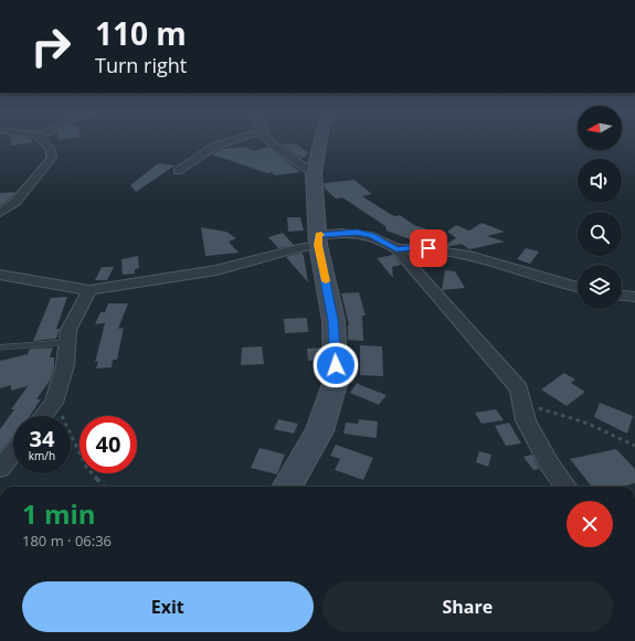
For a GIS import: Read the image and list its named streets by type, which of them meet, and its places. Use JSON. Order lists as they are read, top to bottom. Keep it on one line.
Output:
{"north":"left","page":{"turn":["110 m","Turn right"],"speed":"34 km/h","limit":"40","heading":["1 min","180 m · 06:36"],"buttons":["Exit","Share"]}}
